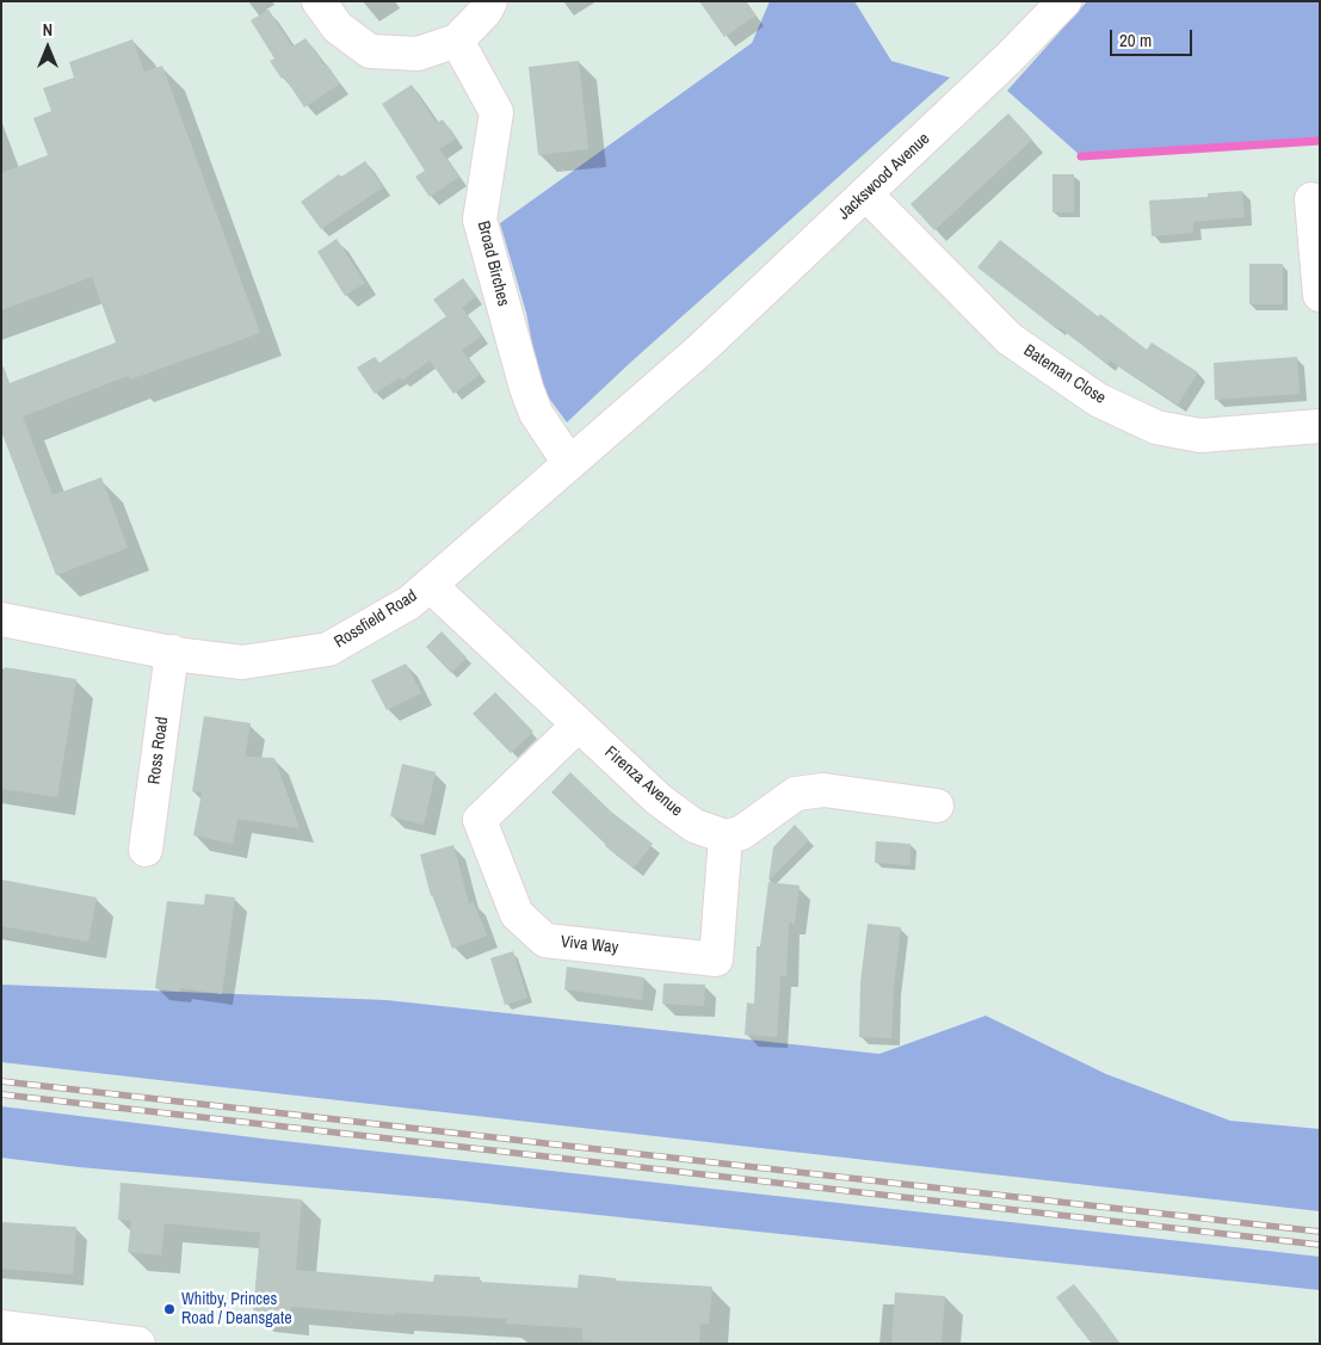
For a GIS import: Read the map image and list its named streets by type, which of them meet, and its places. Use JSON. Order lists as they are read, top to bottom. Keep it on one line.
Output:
{"streets":{"street":["Jackswood Avenue","Broad Birches","Bateman Close","Rossfield Road","Ross Road","Firenza Avenue","Viva Way"]},"crossings":[["Jackswood Avenue","Bateman Close"],["Jackswood Avenue","Rossfield Road"],["Broad Birches","Rossfield Road"],["Rossfield Road","Ross Road"],["Rossfield Road","Firenza Avenue"],["Firenza Avenue","Viva Way"]],"places":["Whitby, Princes Road / Deansgate"],"scale_bar":"20 m","north":"top"}
